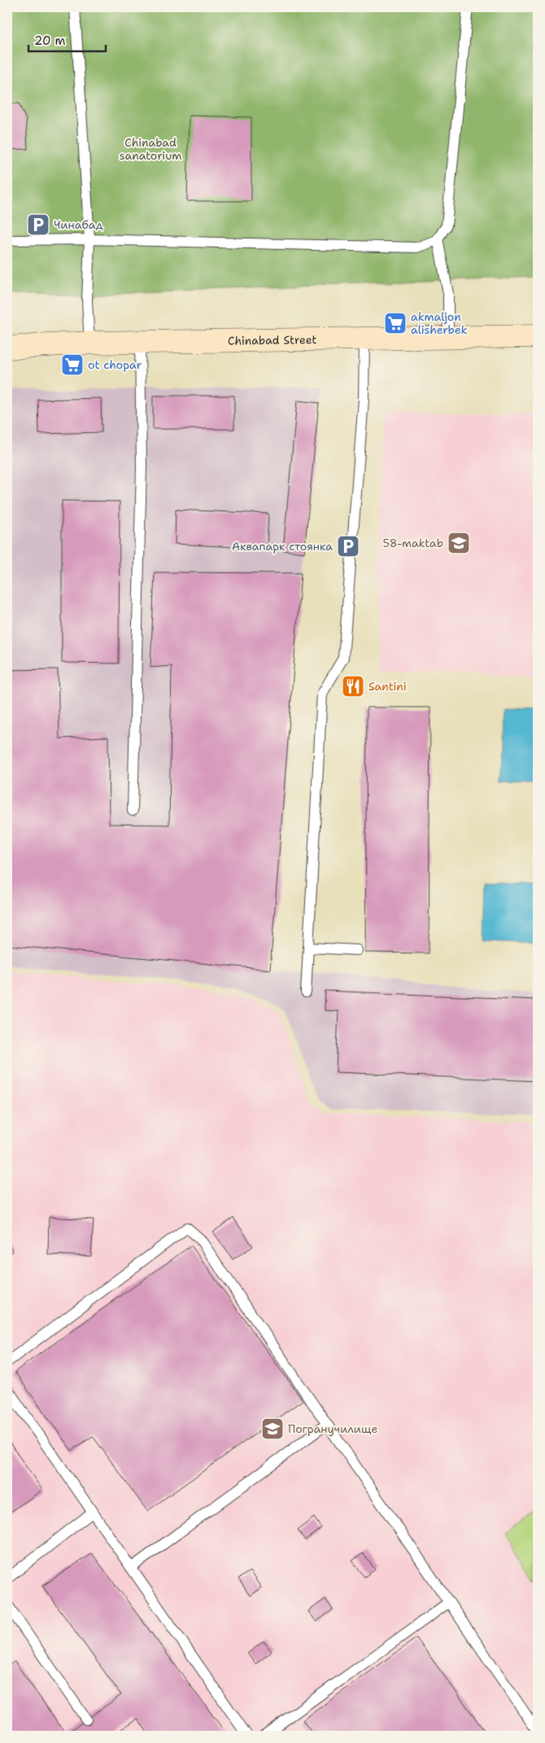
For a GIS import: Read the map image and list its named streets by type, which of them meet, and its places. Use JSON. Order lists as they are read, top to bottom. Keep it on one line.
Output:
{"streets":{"main road":["Chinabad Street"]},"parks":["Chinabad sanatorium"],"places":{"parking":["Чинабад","Аквапарк стоянка"],"supermarket":["akmaljon alisherbek","ot chopar"],"school or university":["58-maktab","Погранучилище"],"restaurant":["Santini"]},"scale_bar":"20 m"}
